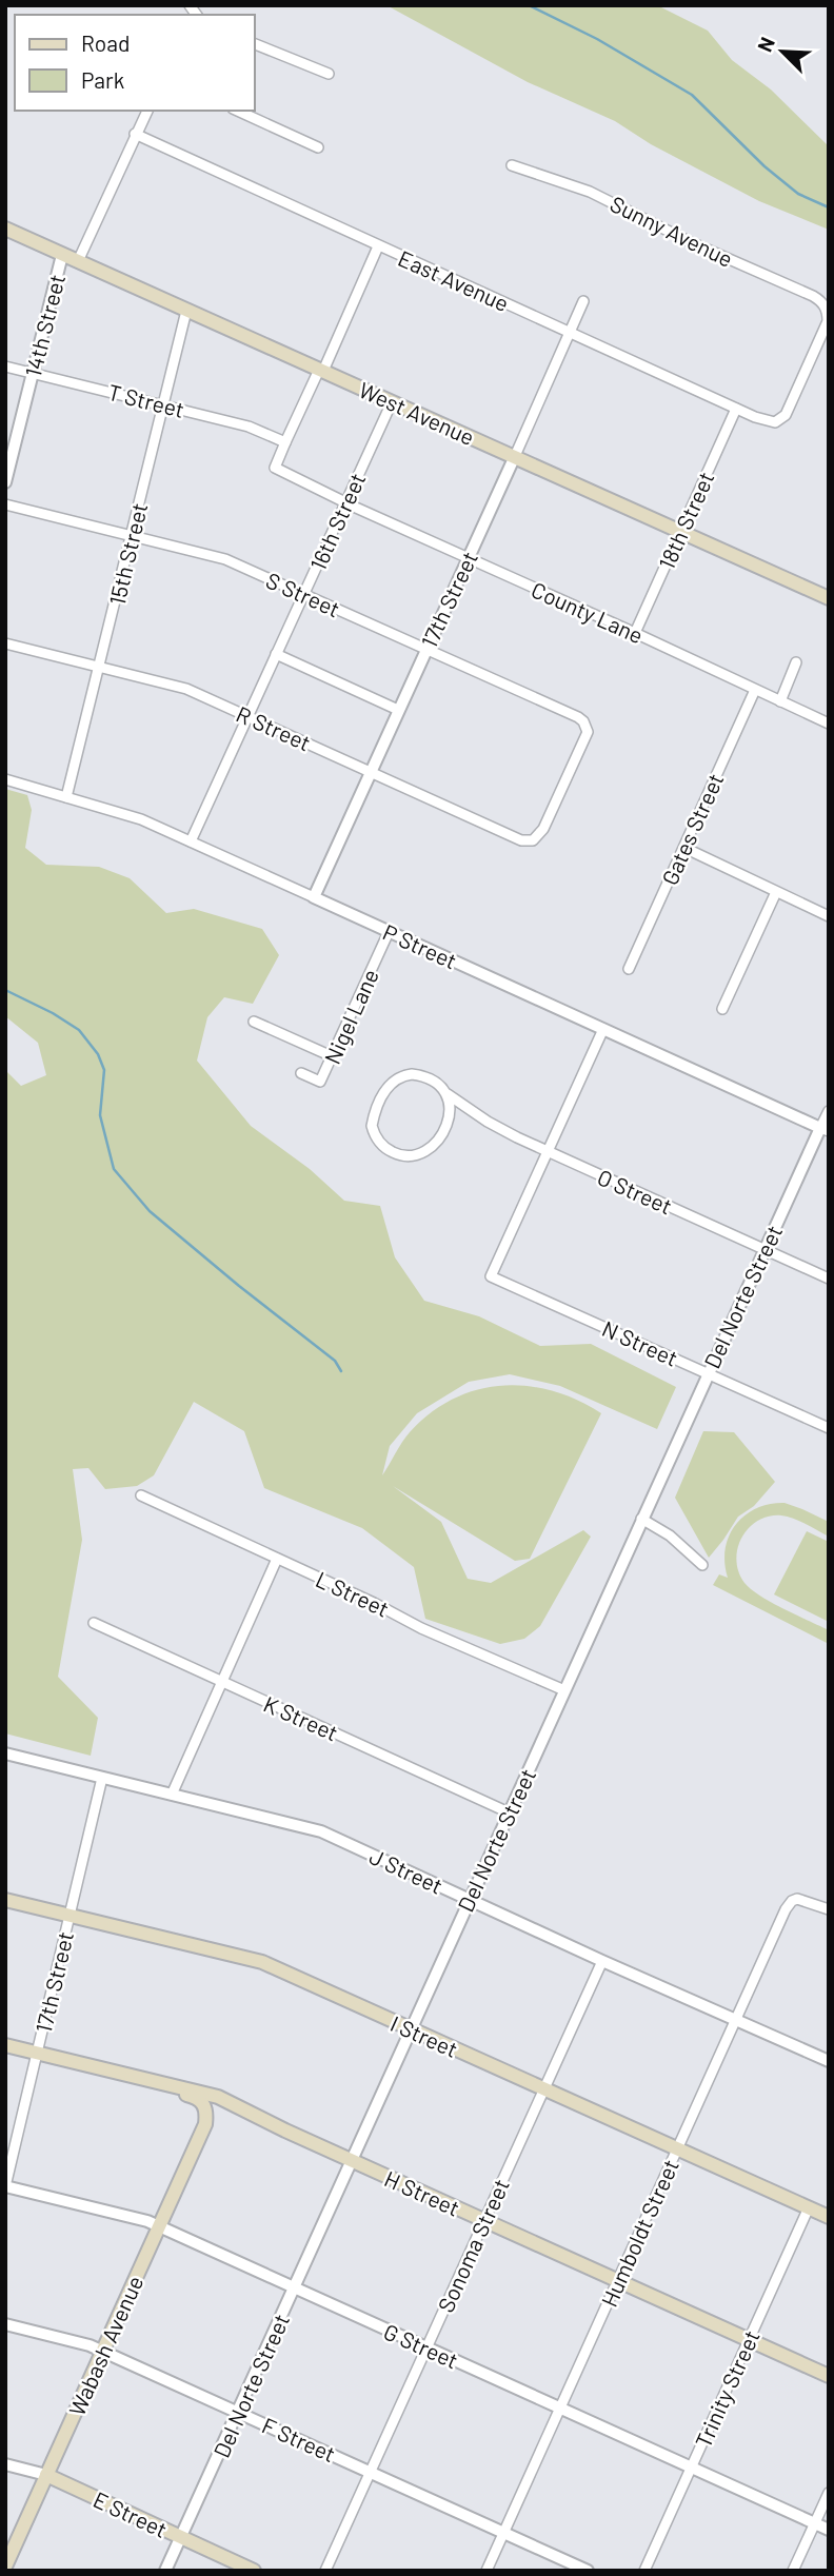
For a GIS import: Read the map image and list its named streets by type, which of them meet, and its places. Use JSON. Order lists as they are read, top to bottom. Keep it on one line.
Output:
{"streets":{"main road":["West Avenue","I Street","H Street","Wabash Avenue","E Street"],"street":["Sunny Avenue","East Avenue","14th Street","T Street","18th Street","16th Street","15th Street","S Street","17th Street","County Lane","R Street","Gates Street","P Street","Nigel Lane","O Street","Del Norte Street","N Street","L Street","K Street","J Street","Humboldt Street","Sonoma Street","G Street","Trinity Street","F Street"]},"crossings":[["Sunny Avenue","East Avenue"],["East Avenue","14th Street"],["East Avenue","18th Street"],["East Avenue","17th Street"],["14th Street","T Street"],["14th Street","West Avenue"],["T Street","15th Street"],["West Avenue","18th Street"],["West Avenue","16th Street"],["West Avenue","15th Street"],["West Avenue","17th Street"],["18th Street","County Lane"],["16th Street","S Street"],["16th Street","County Lane"],["16th Street","R Street"],["16th Street","P Street"],["15th Street","S Street"],["15th Street","R Street"],["15th Street","P Street"],["S Street","17th Street"],["S Street","R Street"],["17th Street","County Lane"],["17th Street","R Street"],["17th Street","P Street"],["17th Street","J Street"],["17th Street","I Street"],["17th Street","H Street"],["17th Street","G Street"],["County Lane","Gates Street"],["P Street","Nigel Lane"],["P Street","Del Norte Street"],["O Street","Del Norte Street"],["O Street","N Street"],["Del Norte Street","N Street"],["Del Norte Street","L Street"],["Del Norte Street","K Street"],["Del Norte Street","J Street"],["Del Norte Street","I Street"],["Del Norte Street","H Street"],["Del Norte Street","G Street"],["Del Norte Street","F Street"],["Del Norte Street","E Street"],["J Street","Humboldt Street"],["J Street","Sonoma Street"],["I Street","Humboldt Street"],["I Street","Sonoma Street"],["I Street","Trinity Street"],["H Street","Humboldt Street"],["H Street","Sonoma Street"],["H Street","Wabash Avenue"],["H Street","Trinity Street"],["Humboldt Street","G Street"],["Humboldt Street","F Street"],["Sonoma Street","G Street"],["Sonoma Street","F Street"],["Wabash Avenue","G Street"],["Wabash Avenue","F Street"],["Wabash Avenue","E Street"],["G Street","Trinity Street"]],"legend":["Road","Park"],"north":"top left"}
